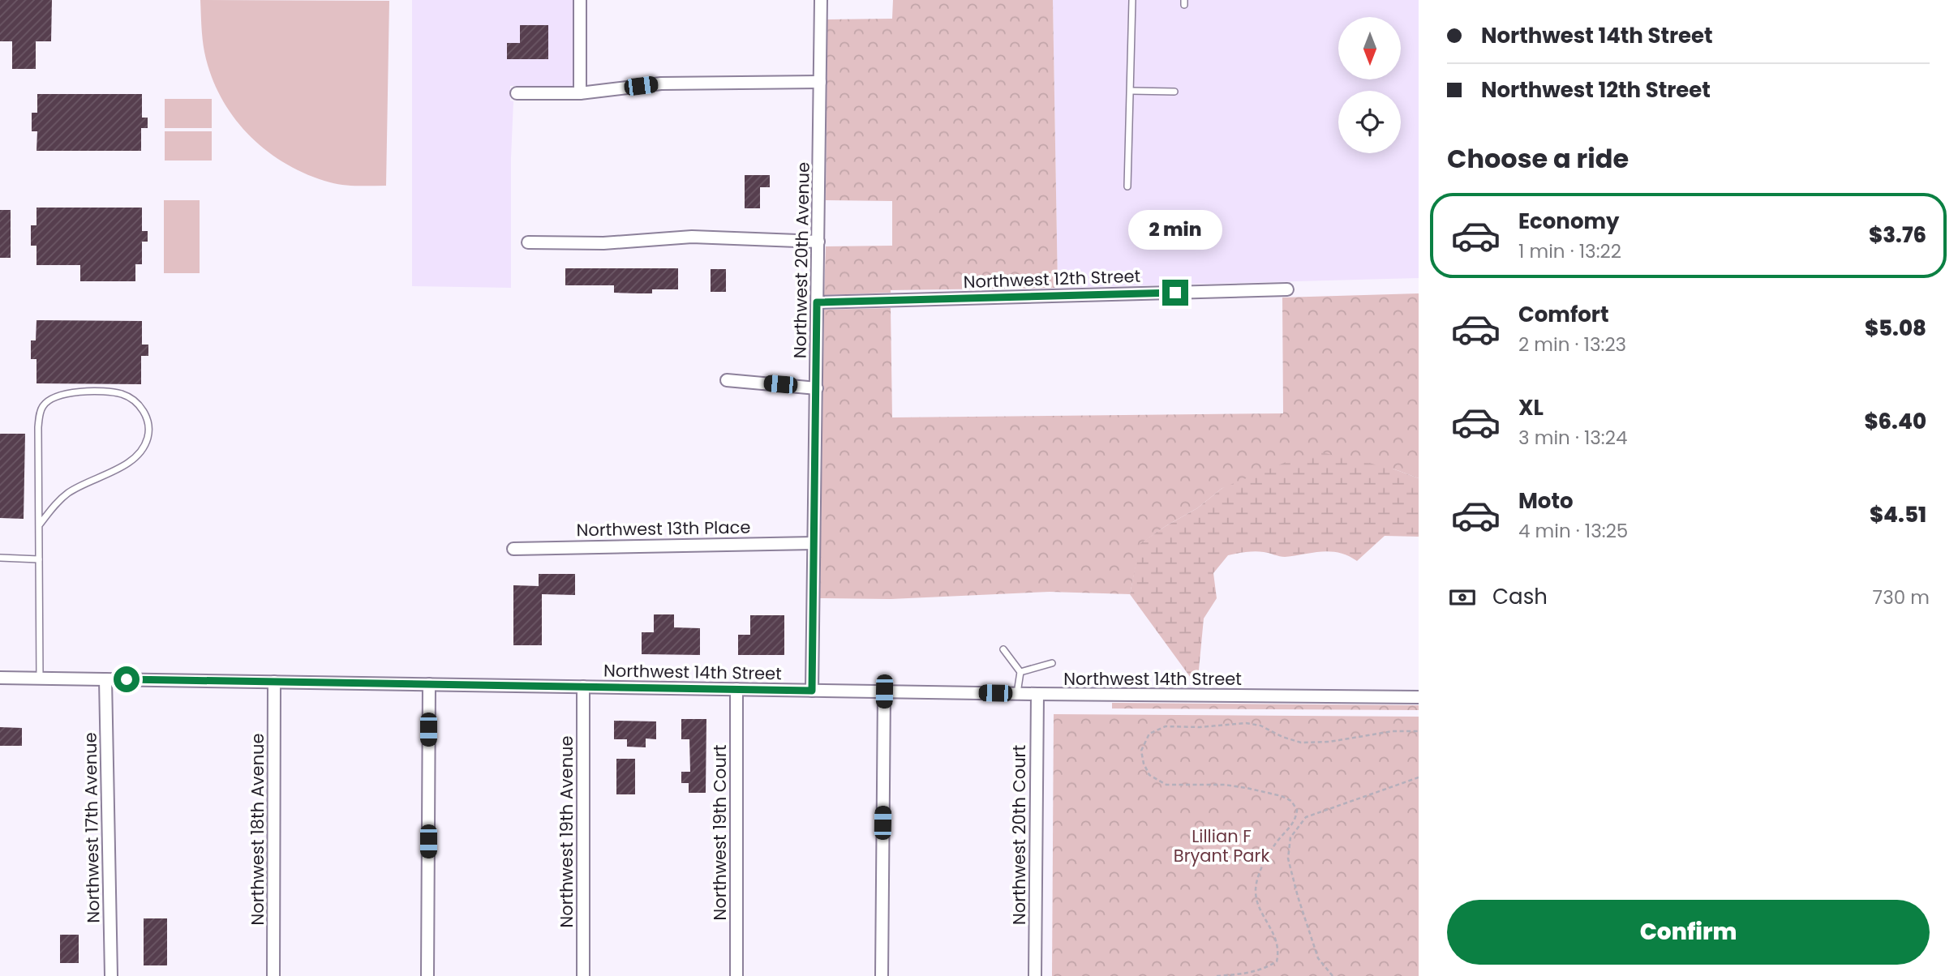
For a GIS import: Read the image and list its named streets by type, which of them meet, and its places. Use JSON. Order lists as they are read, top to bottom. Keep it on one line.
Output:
{"streets":{"street":["Northwest 20th Avenue","Northwest 12th Street","Northwest 13th Place","Northwest 14th Street","Northwest 17th Avenue","Northwest 18th Avenue","Northwest 19th Avenue","Northwest 19th Court","Northwest 20th Court"]},"crossings":[["Northwest 20th Avenue","Northwest 12th Street"],["Northwest 20th Avenue","Northwest 13th Place"],["Northwest 20th Avenue","Northwest 14th Street"],["Northwest 14th Street","Northwest 17th Avenue"],["Northwest 14th Street","Northwest 18th Avenue"],["Northwest 14th Street","Northwest 19th Avenue"],["Northwest 14th Street","Northwest 19th Court"],["Northwest 14th Street","Northwest 20th Court"]],"parks":["Lillian F Bryant Park"],"north":"bottom","page":{"banner":["Northwest 14th Street","Northwest 12th Street"],"heading":"Choose a ride","list":[{"name":"Economy","note":"1 min · 13:22","value":"$3.76"},{"name":"Comfort","note":"2 min · 13:23","value":"$5.08"},{"name":"XL","note":"3 min · 13:24","value":"$6.40"},{"name":"Moto","note":"4 min · 13:25","value":"$4.51"}],"bubble":"2 min","pay":["Cash","730 m"],"buttons":"Confirm"}}
